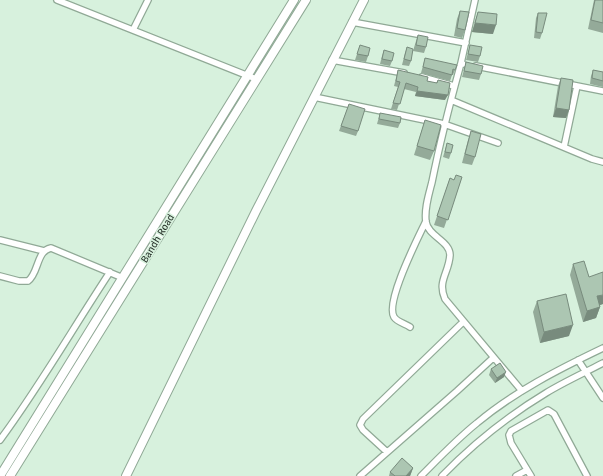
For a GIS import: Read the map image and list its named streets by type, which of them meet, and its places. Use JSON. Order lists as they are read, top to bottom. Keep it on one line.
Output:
{"streets":{"main road":["Bandh Road"]}}
